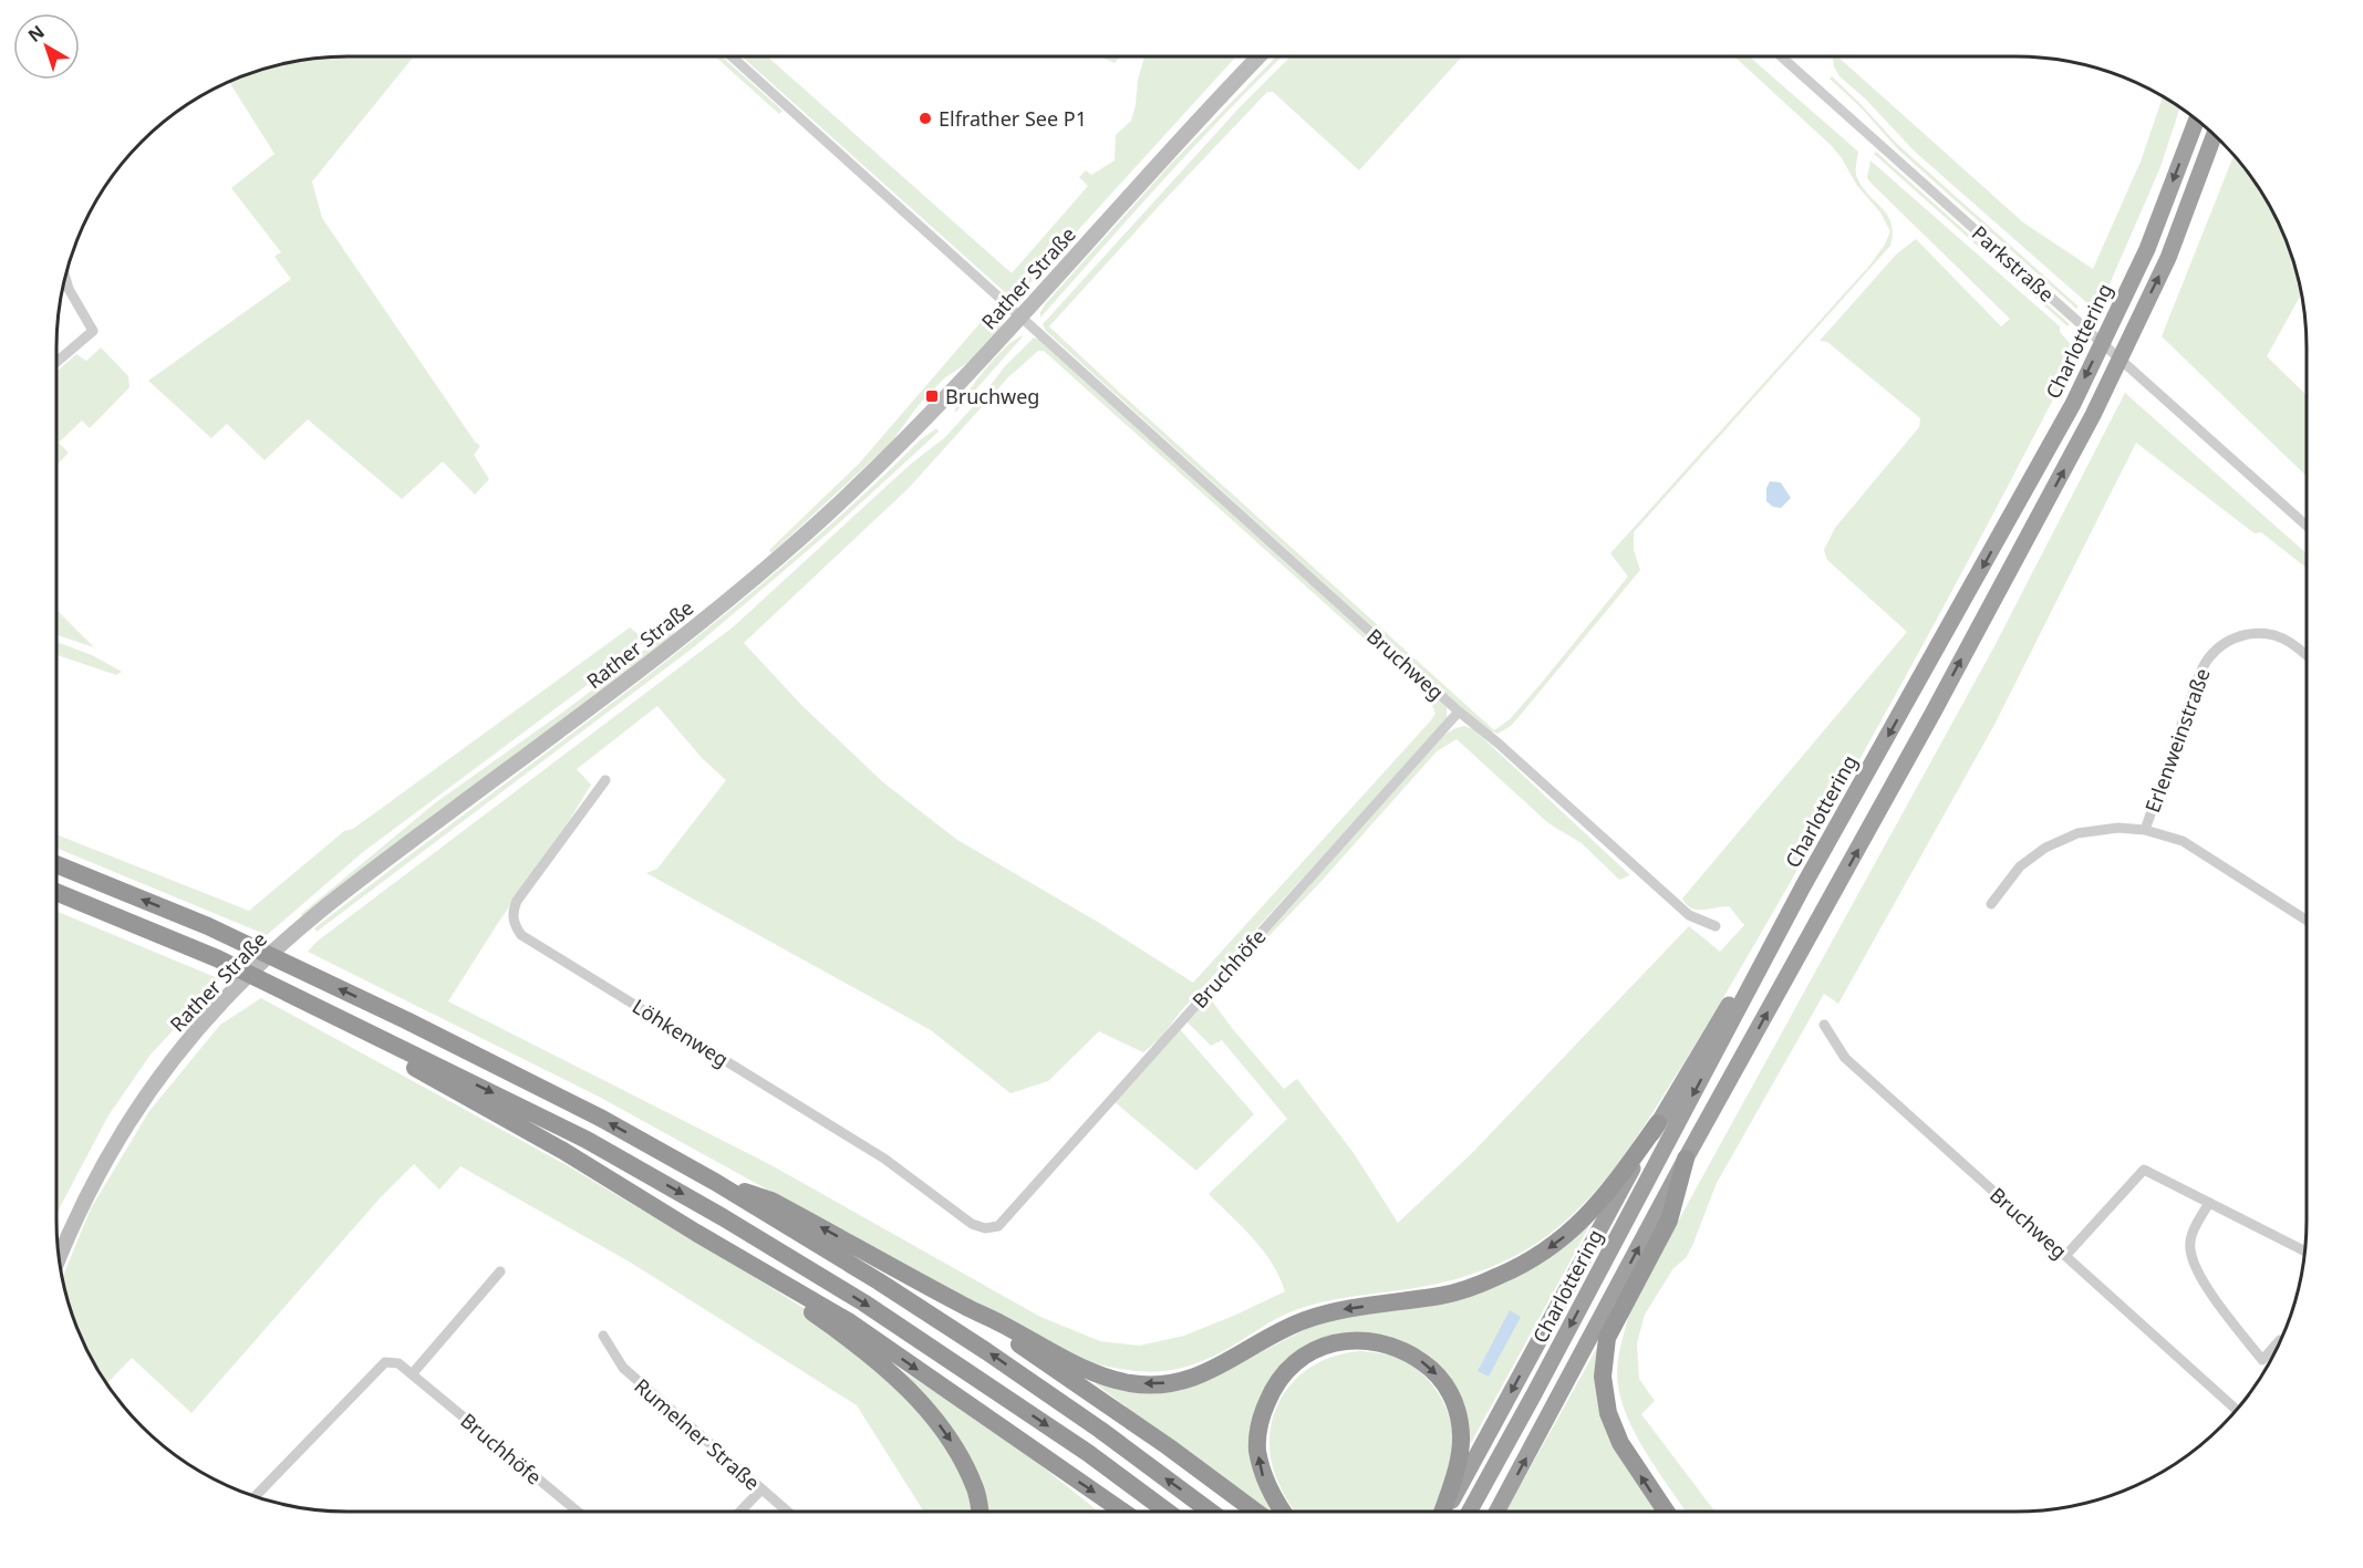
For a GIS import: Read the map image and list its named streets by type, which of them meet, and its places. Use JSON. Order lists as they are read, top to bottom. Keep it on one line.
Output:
{"streets":{"highway":["Charlottering"],"main road":["Rather Straße"],"street":["Parkstraße","Bruchweg","Erlenweinstraße","Bruchhöfe","Löhkenweg","Rumelner Straße"]},"crossings":[["Rather Straße","Bruchweg"],["Bruchweg","Bruchhöfe"],["Bruchhöfe","Löhkenweg"]],"places":{"other":["Elfrather See P1"],"transit":["Bruchweg"]},"north":"top left"}
